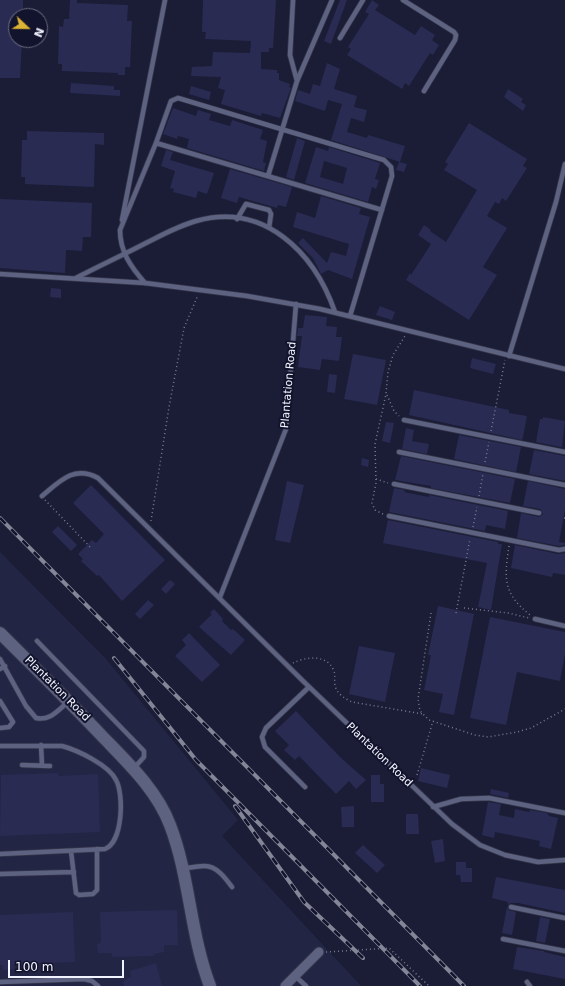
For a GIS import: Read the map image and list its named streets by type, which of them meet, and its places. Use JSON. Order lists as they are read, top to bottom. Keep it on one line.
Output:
{"streets":{"street":["Plantation Road"]},"scale_bar":"100 m","north":"right"}
